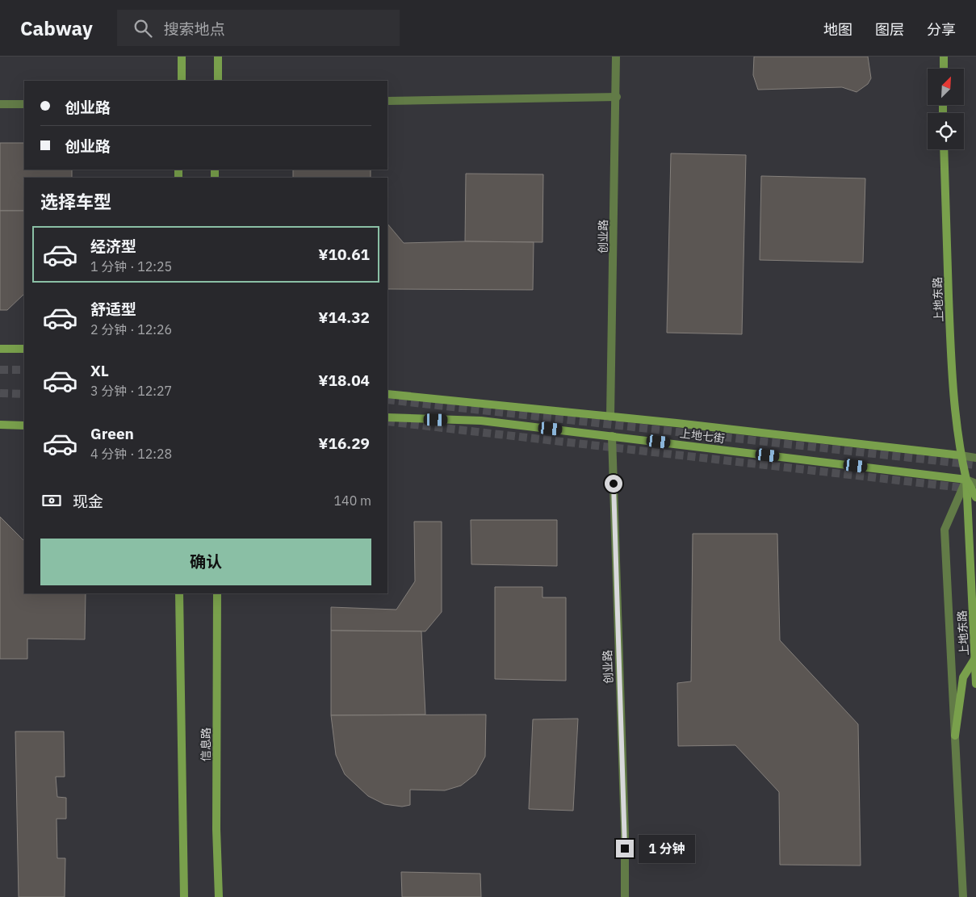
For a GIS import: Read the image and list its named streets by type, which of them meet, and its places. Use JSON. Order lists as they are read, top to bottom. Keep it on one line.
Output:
{"streets":{"main road":["上地东路","上地七街","信息路"],"street":["创业路"]},"crossings":[["创业路","上地七街"],["上地东路","上地七街"]],"north":"top right","page":{"header":"Cabway","search":"搜索地点","nav":["地图","图层","分享"],"banner":["创业路","创业路"],"heading":"选择车型","list":[{"name":"经济型","note":"1 分钟 · 12:25","value":"¥10.61"},{"name":"舒适型","note":"2 分钟 · 12:26","value":"¥14.32"},{"name":"XL","note":"3 分钟 · 12:27","value":"¥18.04"},{"name":"Green","note":"4 分钟 · 12:28","value":"¥16.29"}],"pay":["现金","140 m"],"buttons":"确认","bubble":"1 分钟"}}
